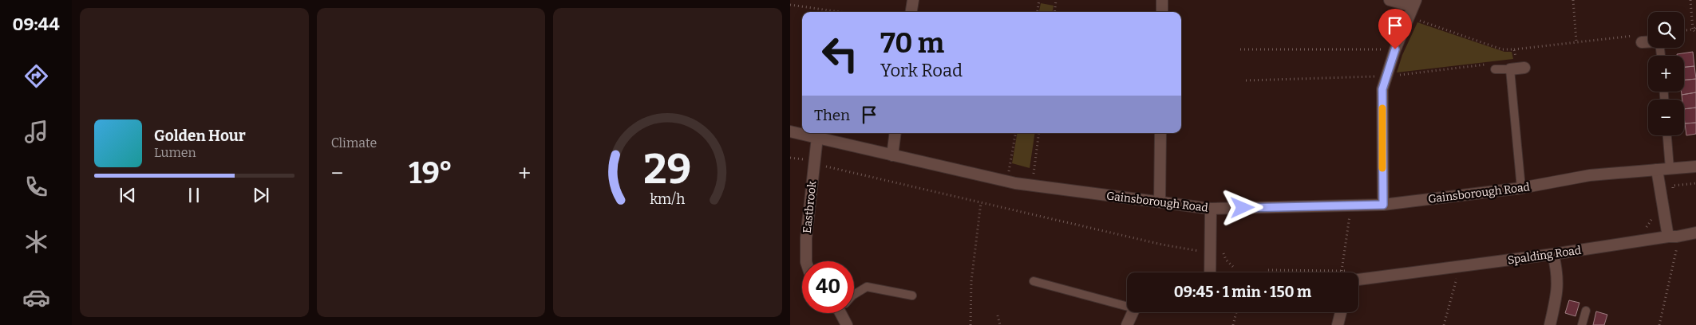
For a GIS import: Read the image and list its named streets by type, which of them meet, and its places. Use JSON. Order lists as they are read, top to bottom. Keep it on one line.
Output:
{"streets":{"street":["Gainsborough Road","Eastbrook","Spalding Road"]},"crossings":[["Gainsborough Road","Eastbrook"]],"page":{"tabs":"09:44","tile":"Climate","map_buttons":["+","−"],"turn":["70 m","York Road"],"then":"Then","song":["Golden Hour","Lumen"],"heat":["−","19°","+"],"limit":"40","trip":"09:45 · 1 min · 150 m","gauge":["29","km/h"]}}
